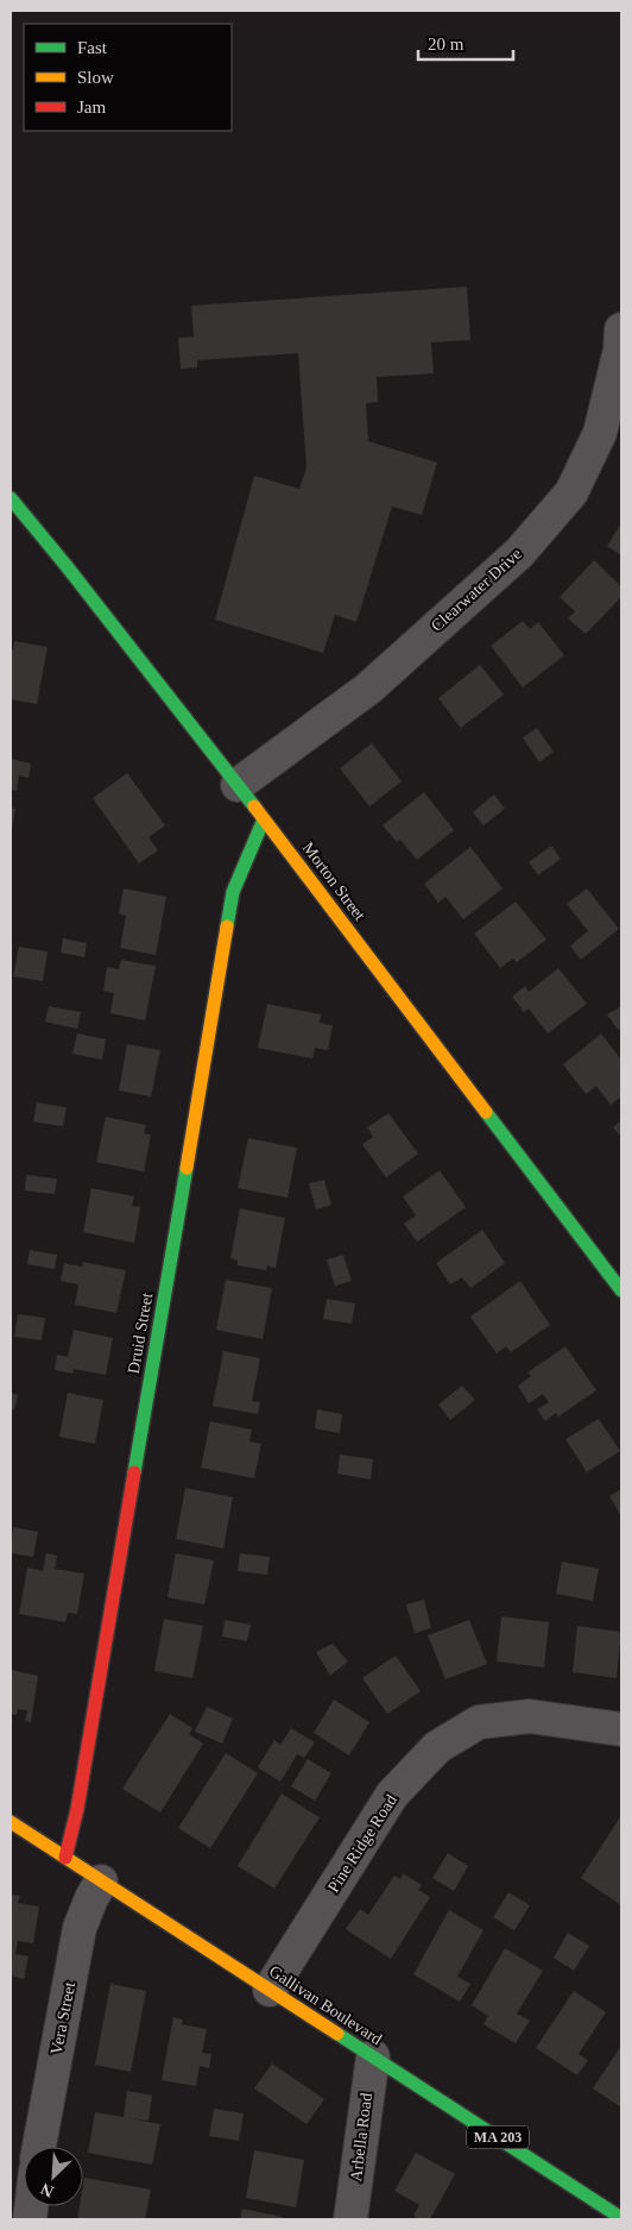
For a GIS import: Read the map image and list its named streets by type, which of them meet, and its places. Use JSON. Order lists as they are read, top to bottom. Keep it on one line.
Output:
{"streets":{"main road":["Morton Street","Druid Street","Gallivan Boulevard","MA 203"],"street":["Clearwater Drive","Pine Ridge Road","Vera Street","Arbella Road"]},"crossings":[["Clearwater Drive","Morton Street"],["Morton Street","Druid Street"],["Druid Street","Gallivan Boulevard"],["Pine Ridge Road","Gallivan Boulevard"],["Gallivan Boulevard","Vera Street"],["Gallivan Boulevard","Arbella Road"]],"legend":["Fast","Slow","Jam"],"scale_bar":"20 m","north":"bottom left"}
